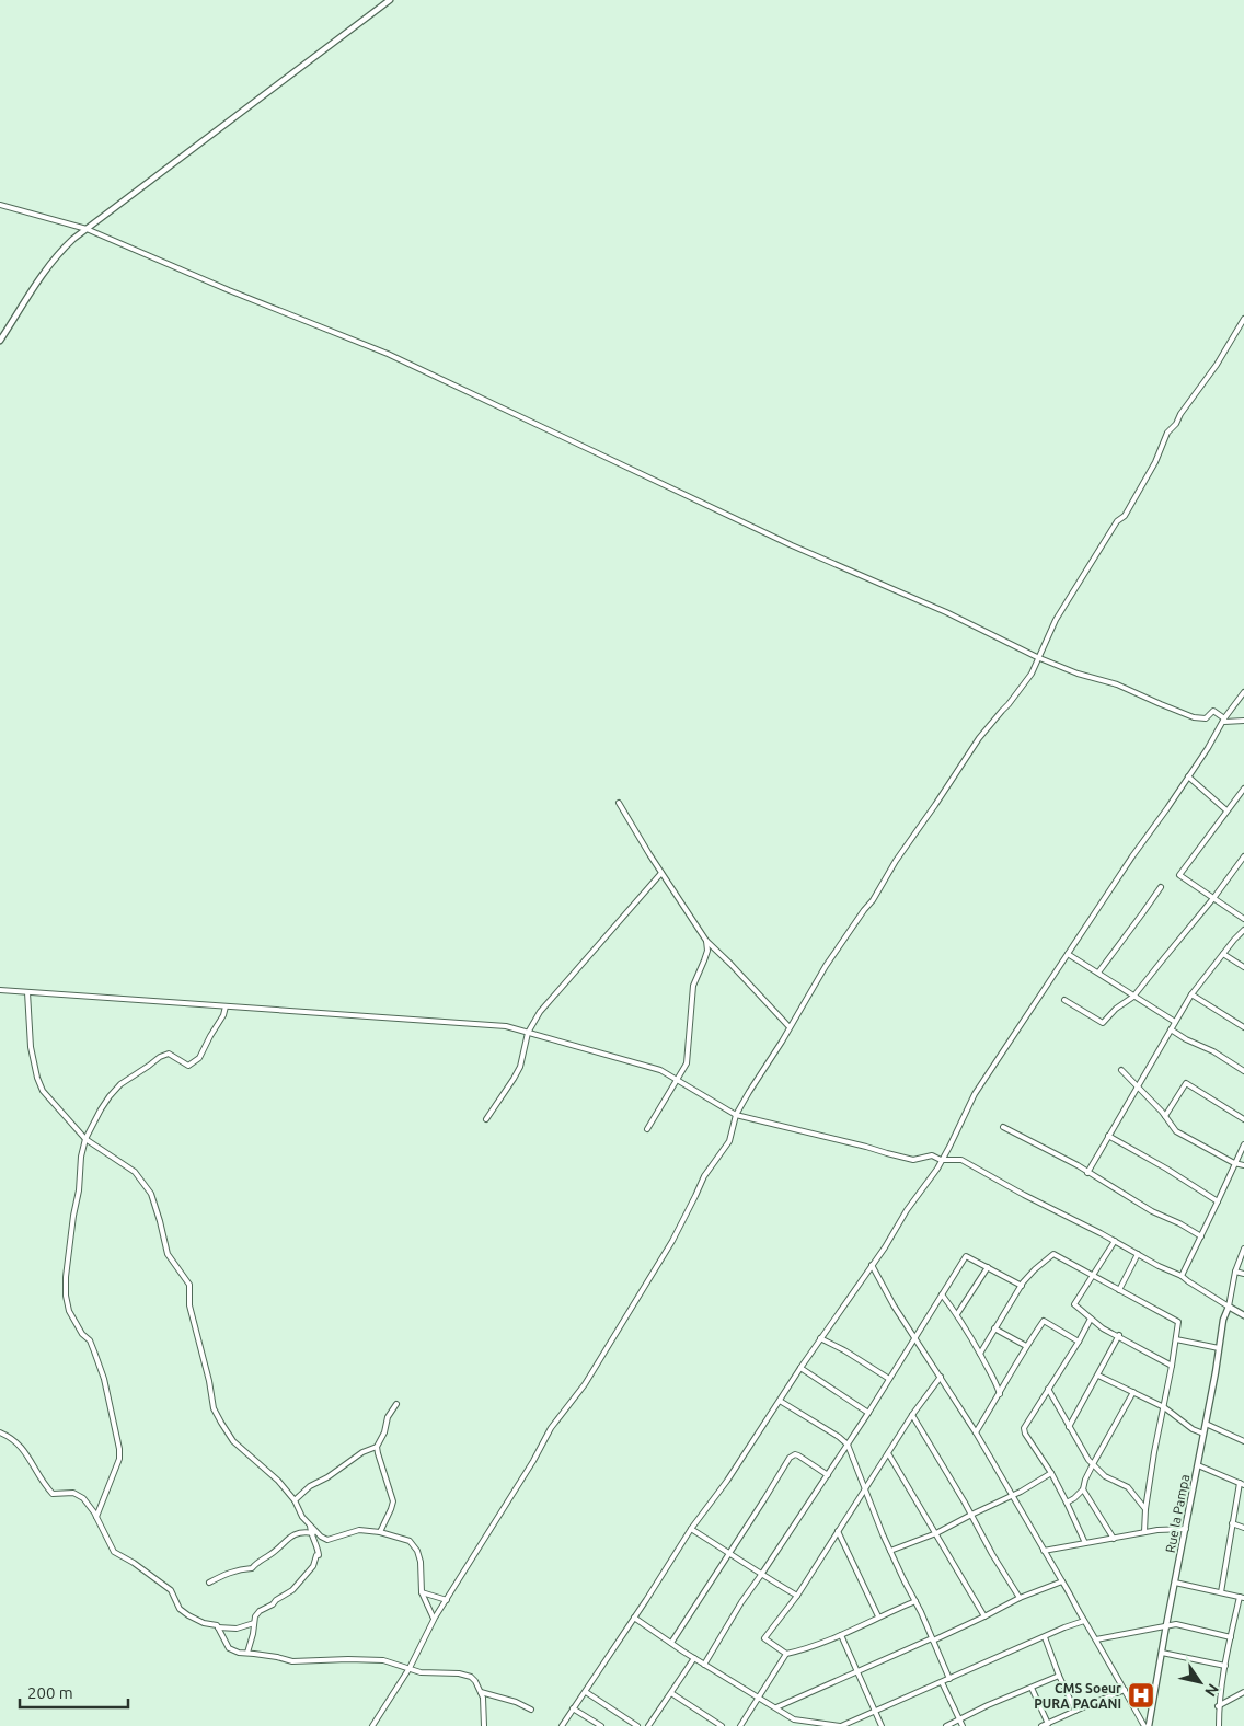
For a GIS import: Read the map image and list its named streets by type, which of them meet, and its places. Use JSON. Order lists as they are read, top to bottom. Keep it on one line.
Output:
{"streets":{"street":["Rue la Pampa"]},"places":{"hospital":["CMS Soeur PURA PAGANI"]},"scale_bar":"200 m","north":"bottom right"}
